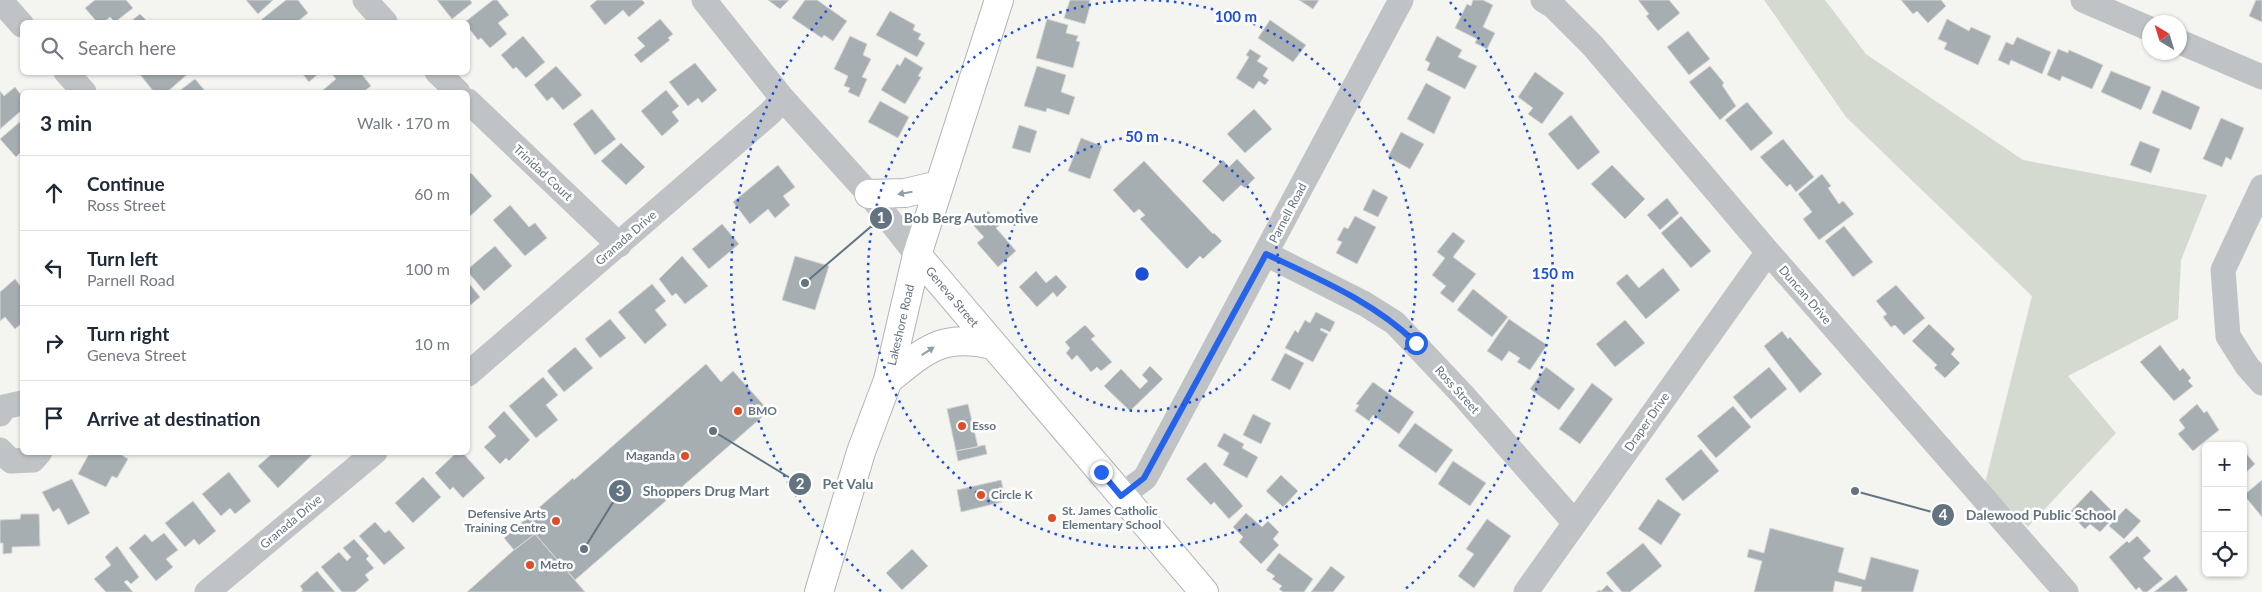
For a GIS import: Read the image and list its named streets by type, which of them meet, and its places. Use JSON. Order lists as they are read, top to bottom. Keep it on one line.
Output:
{"streets":{"main road":["Geneva Street","Lakeshore Road"],"street":["Trinidad Court","Parnell Road","Granada Drive","Duncan Drive","Ross Street","Draper Drive"]},"crossings":[["Trinidad Court","Granada Drive"],["Parnell Road","Geneva Street"],["Parnell Road","Ross Street"],["Granada Drive","Geneva Street"],["Duncan Drive","Draper Drive"],["Geneva Street","Lakeshore Road"],["Ross Street","Draper Drive"]],"places":["Bob Berg Automotive","BMO","Esso","Pet Valu","Maganda","Dalewood Public School","Circle K","St. James Catholic Elementary School","Defensive Arts Training Centre","Shoppers Drug Mart","Metro"],"north":"top left","page":{"search":"Search here","heading":["3 min","Walk · 170 m"],"list":[["Continue","Ross Street","60 m"],["Turn left","Parnell Road","100 m"],["Turn right","Geneva Street","10 m"],"Arrive at destination"],"map_buttons":["+","−"]},"rings":["100 m","50 m","150 m"]}
